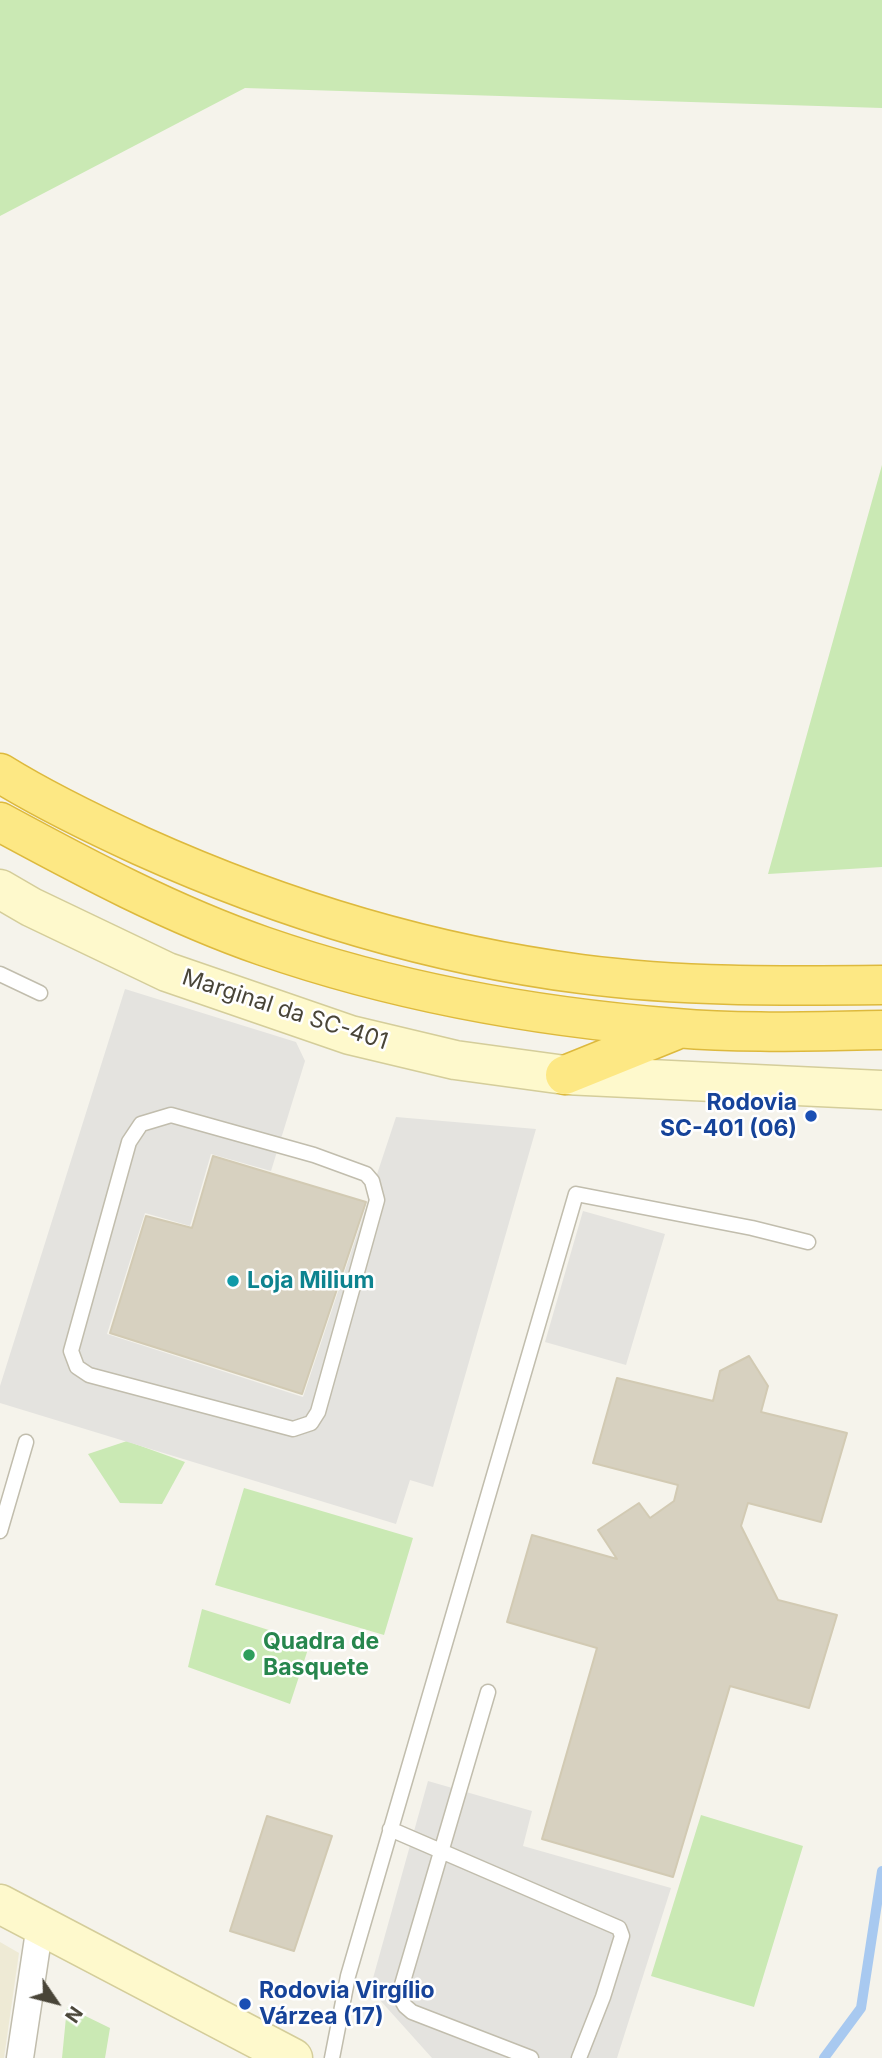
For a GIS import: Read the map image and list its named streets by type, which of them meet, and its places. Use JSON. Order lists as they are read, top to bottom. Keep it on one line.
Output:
{"streets":{"main road":["Marginal da SC-401"]},"places":["Rodovia SC-401 (06)","Loja Milium","Quadra de Basquete","Rodovia Virgílio Várzea (17)"],"north":"bottom right"}
